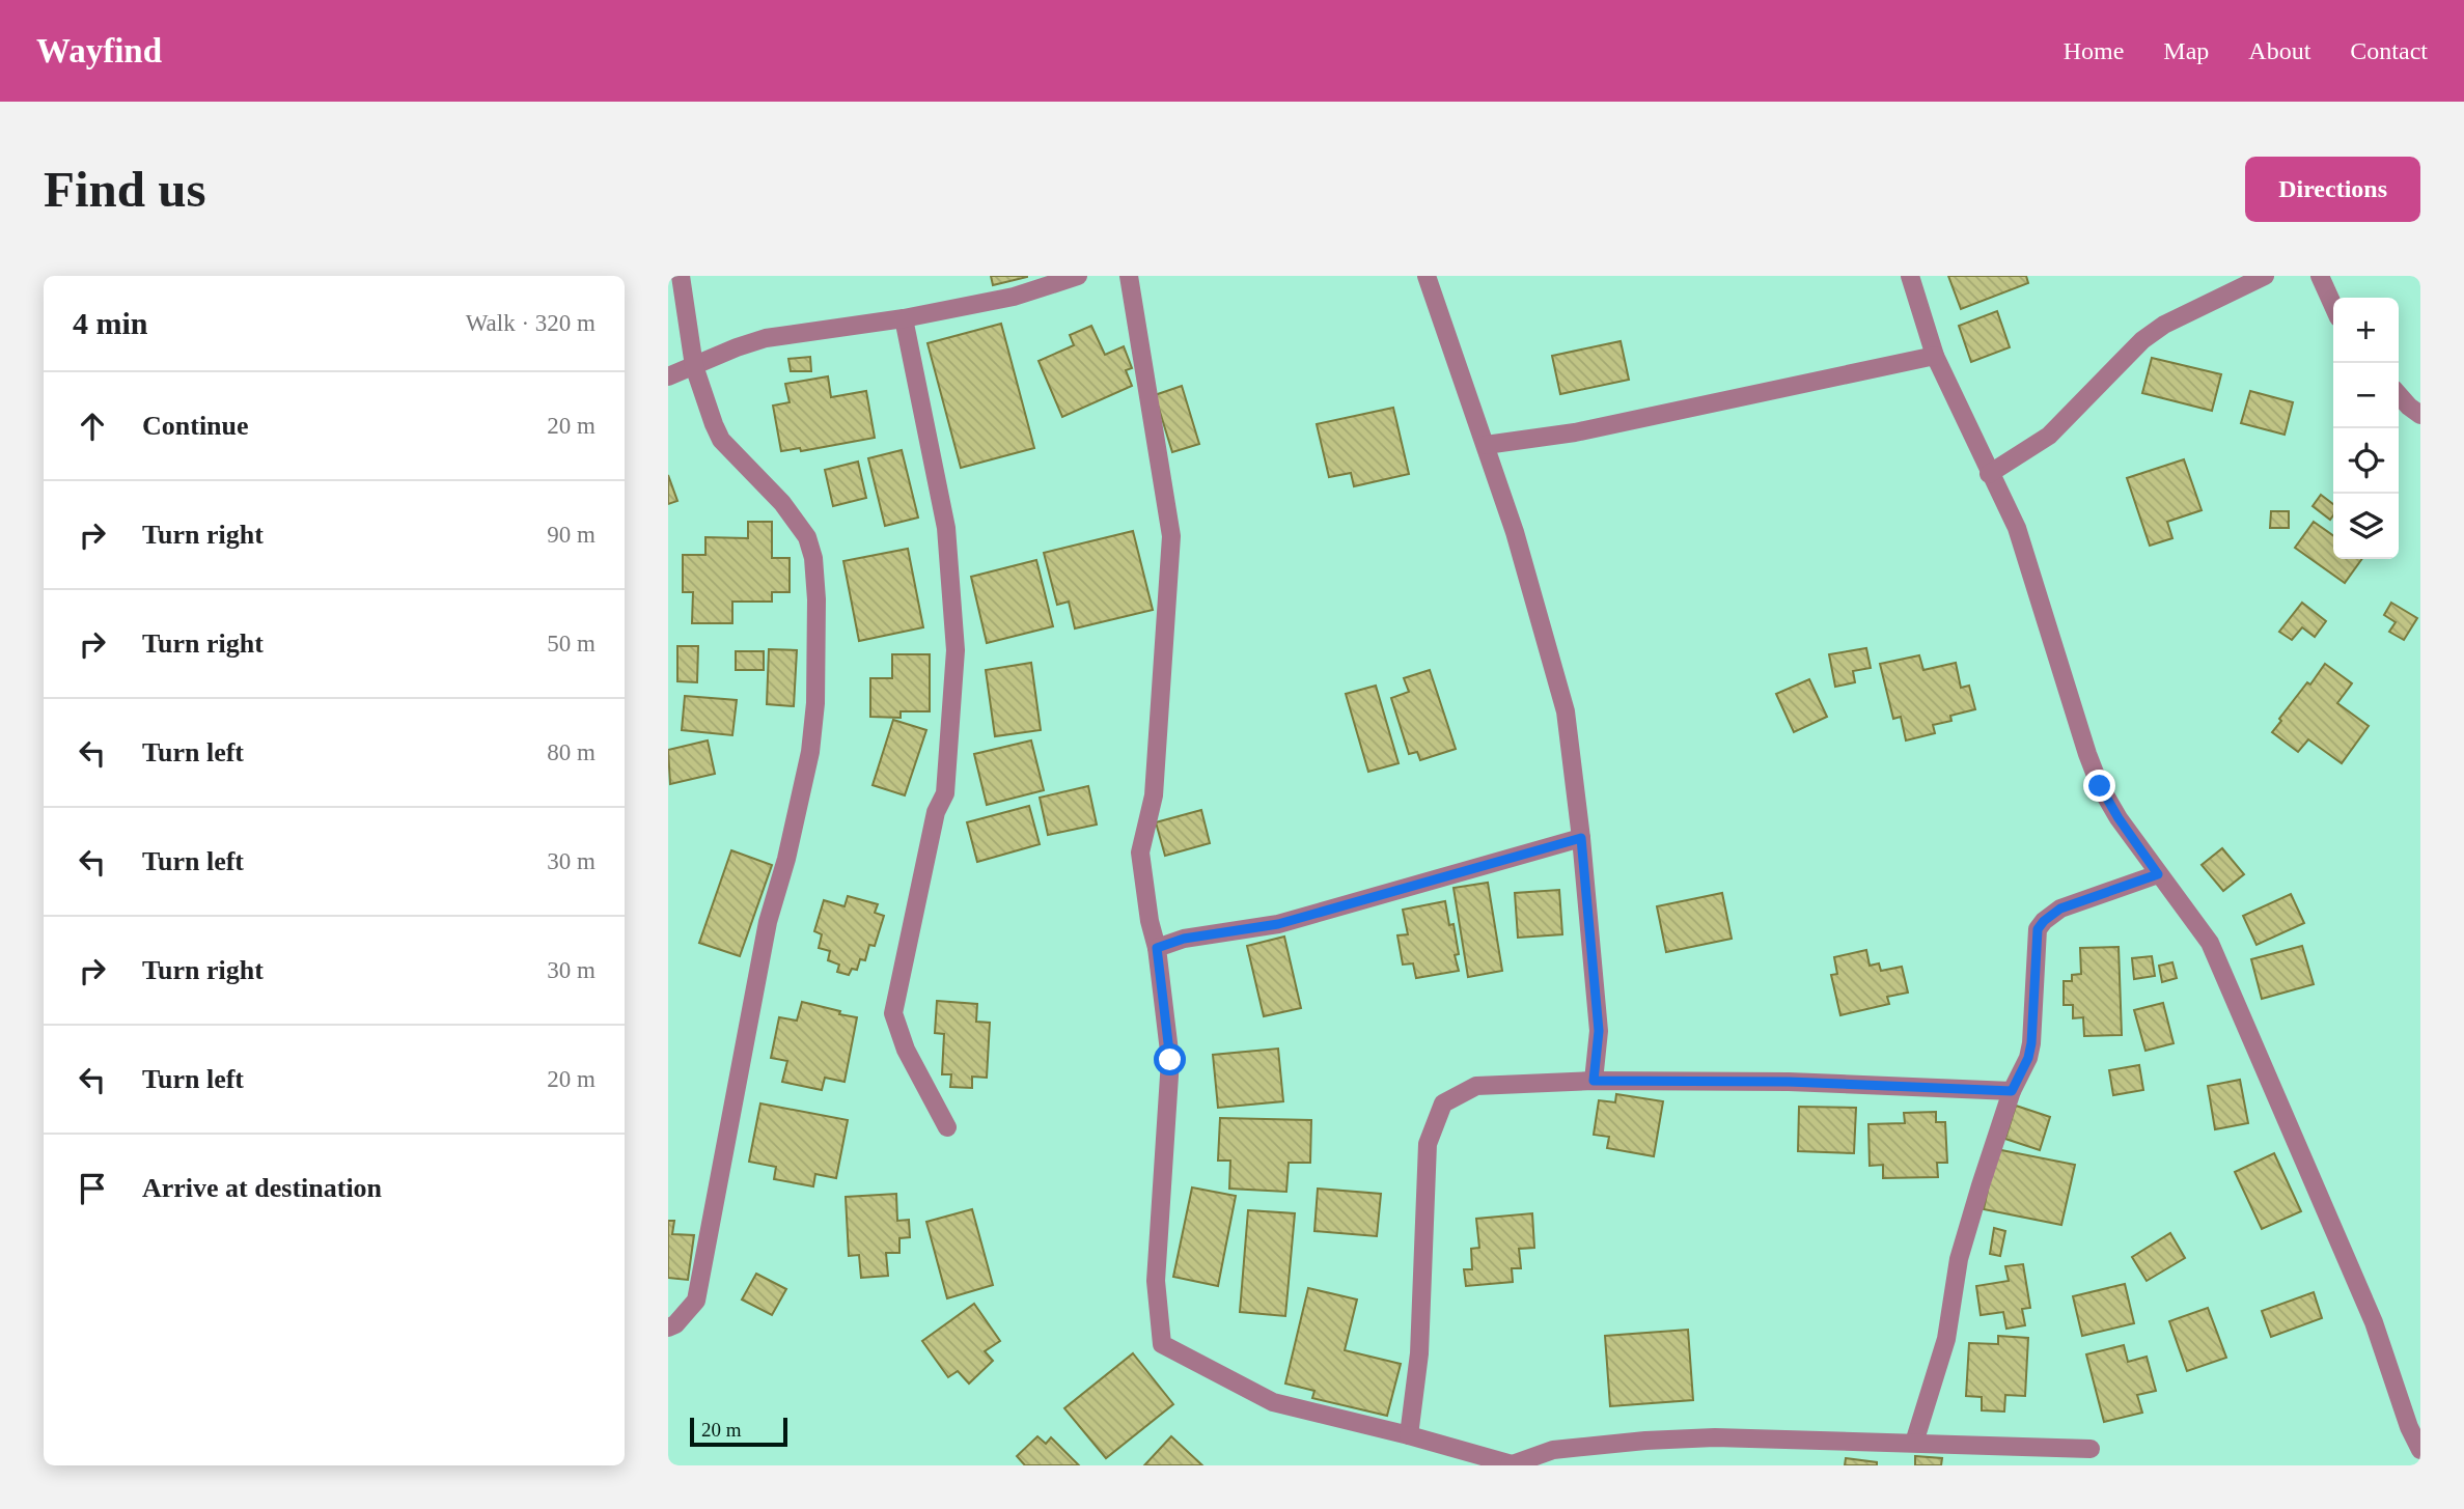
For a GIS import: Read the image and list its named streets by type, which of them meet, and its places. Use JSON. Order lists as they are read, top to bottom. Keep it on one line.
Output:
{"scale_bar":"20 m","page":{"header":"Wayfind","nav":["Home","Map","About","Contact"],"buttons":"Directions","title":"Find us","heading":["4 min","Walk · 320 m"],"map_buttons":["+","−"],"list":[["Continue","20 m"],["Turn right","90 m"],["Turn right","50 m"],["Turn left","80 m"],["Turn left","30 m"],["Turn right","30 m"],["Turn left","20 m"],"Arrive at destination"],"scale":"20 m"}}
